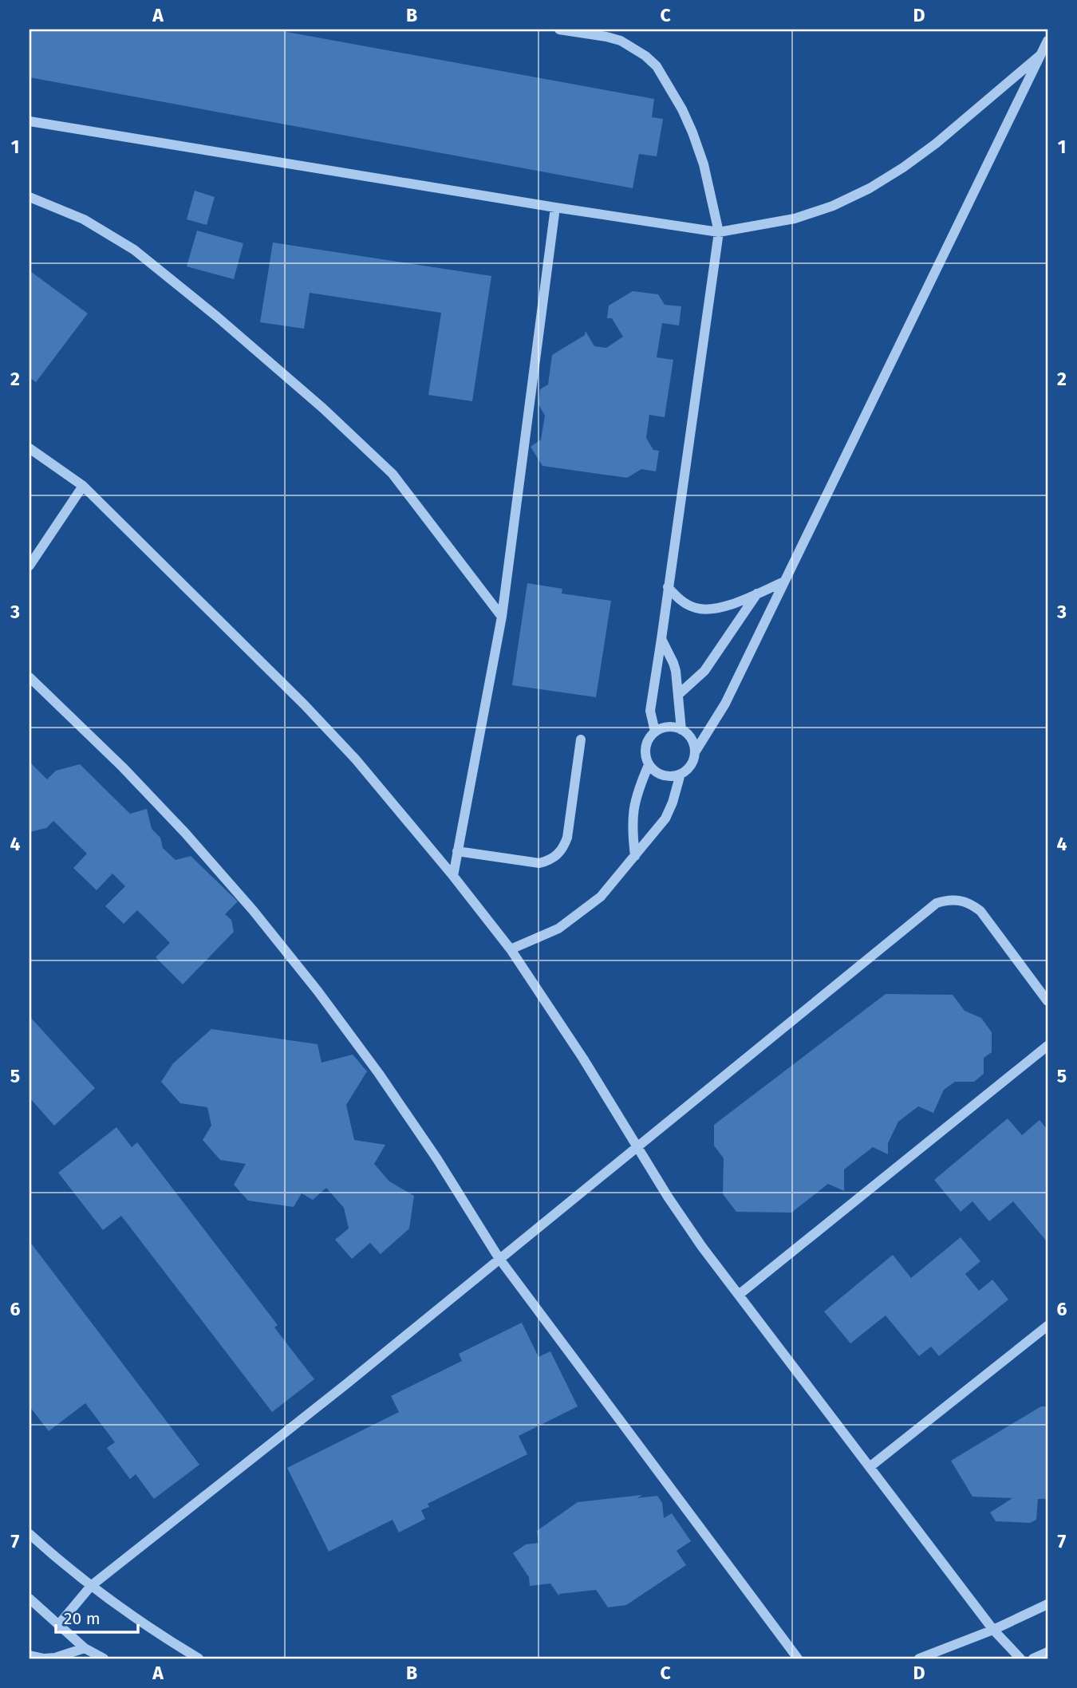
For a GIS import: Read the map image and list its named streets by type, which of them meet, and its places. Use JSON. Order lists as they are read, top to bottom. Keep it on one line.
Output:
{"scale_bar":"20 m","grid":{"columns":["A","B","C","D"],"rows":["1","2","3","4","5","6","7"]}}
